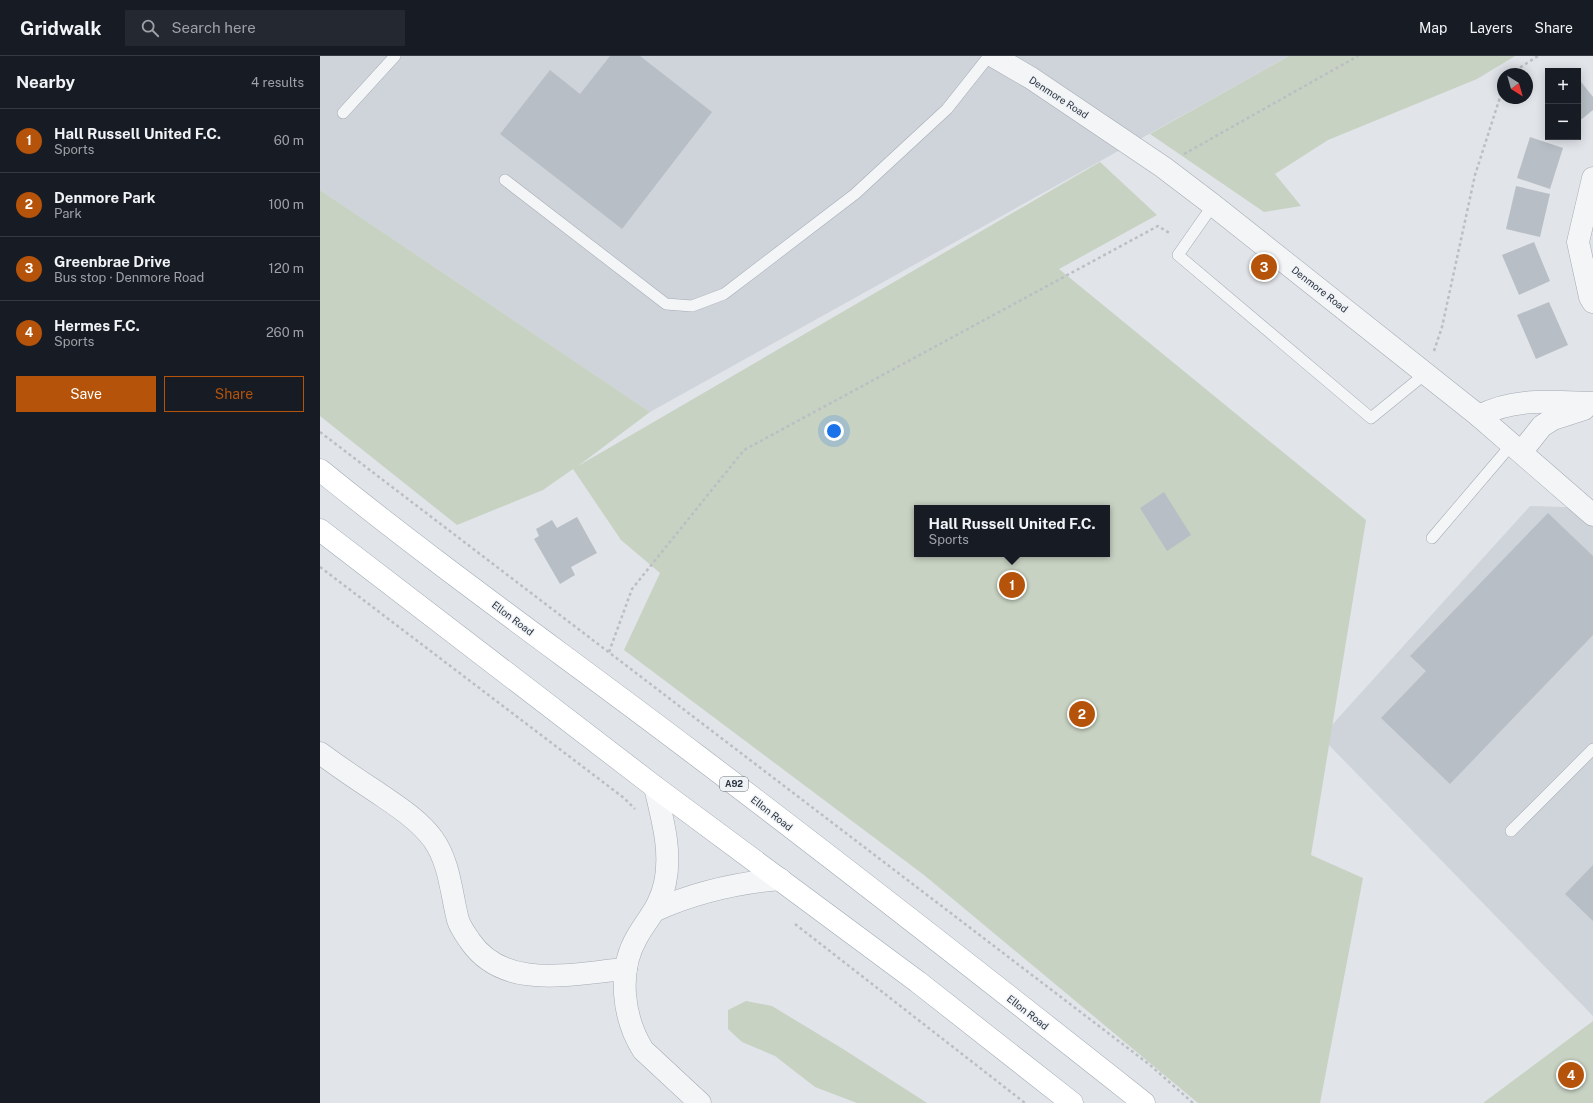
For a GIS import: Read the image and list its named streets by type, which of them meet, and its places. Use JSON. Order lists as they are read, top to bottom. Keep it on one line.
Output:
{"streets":{"main road":["Ellon Road","A92"],"street":["Denmore Road"]},"north":"bottom right","page":{"header":"Gridwalk","search":"Search here","nav":["Map","Layers","Share"],"heading":["Nearby","4 results"],"map_buttons":["+","−"],"list":[{"mark":"1","name":"Hall Russell United F.C.","note":"Sports","value":"60 m"},{"mark":"2","name":"Denmore Park","note":"Park","value":"100 m"},{"mark":"3","name":"Greenbrae Drive","note":"Bus stop · Denmore Road","value":"120 m"},{"mark":"4","name":"Hermes F.C.","note":"Sports","value":"260 m"}],"pins":["3","1","2","4"],"buttons":["Save","Share"],"popup":["Hall Russell United F.C.","Sports"]}}
